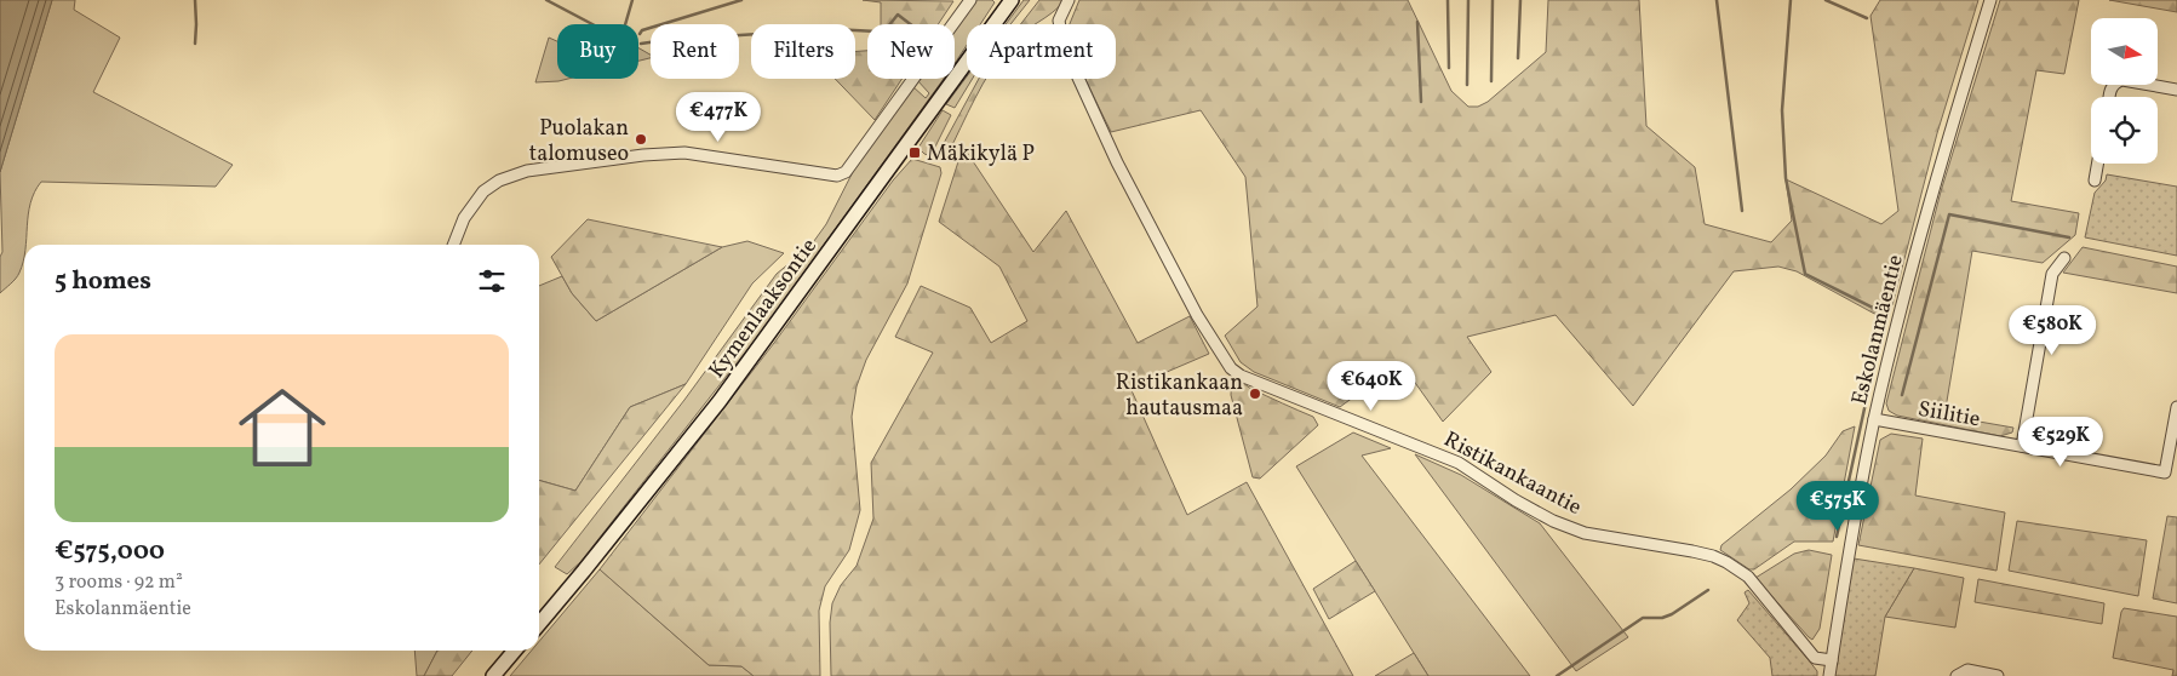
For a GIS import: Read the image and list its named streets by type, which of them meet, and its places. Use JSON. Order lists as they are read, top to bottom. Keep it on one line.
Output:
{"streets":{"main road":["Kymenlaaksontie"],"street":["Eskolanmäentie","Siilitie","Ristikankaantie"]},"crossings":[["Eskolanmäentie","Siilitie"],["Eskolanmäentie","Ristikankaantie"]],"places":{"other":["Puolakan talomuseo","Ristikankaan hautausmaa"],"transit":["Mäkikylä P"]},"north":"right","page":{"chip":["Buy","Rent","Filters","New","Apartment"],"price":["€477K","€580K","€640K","€529K","€575K"],"heading":"5 homes","list":[{"name":"€575,000","note":"3 rooms · 92 m² · Eskolanmäentie"}]}}
